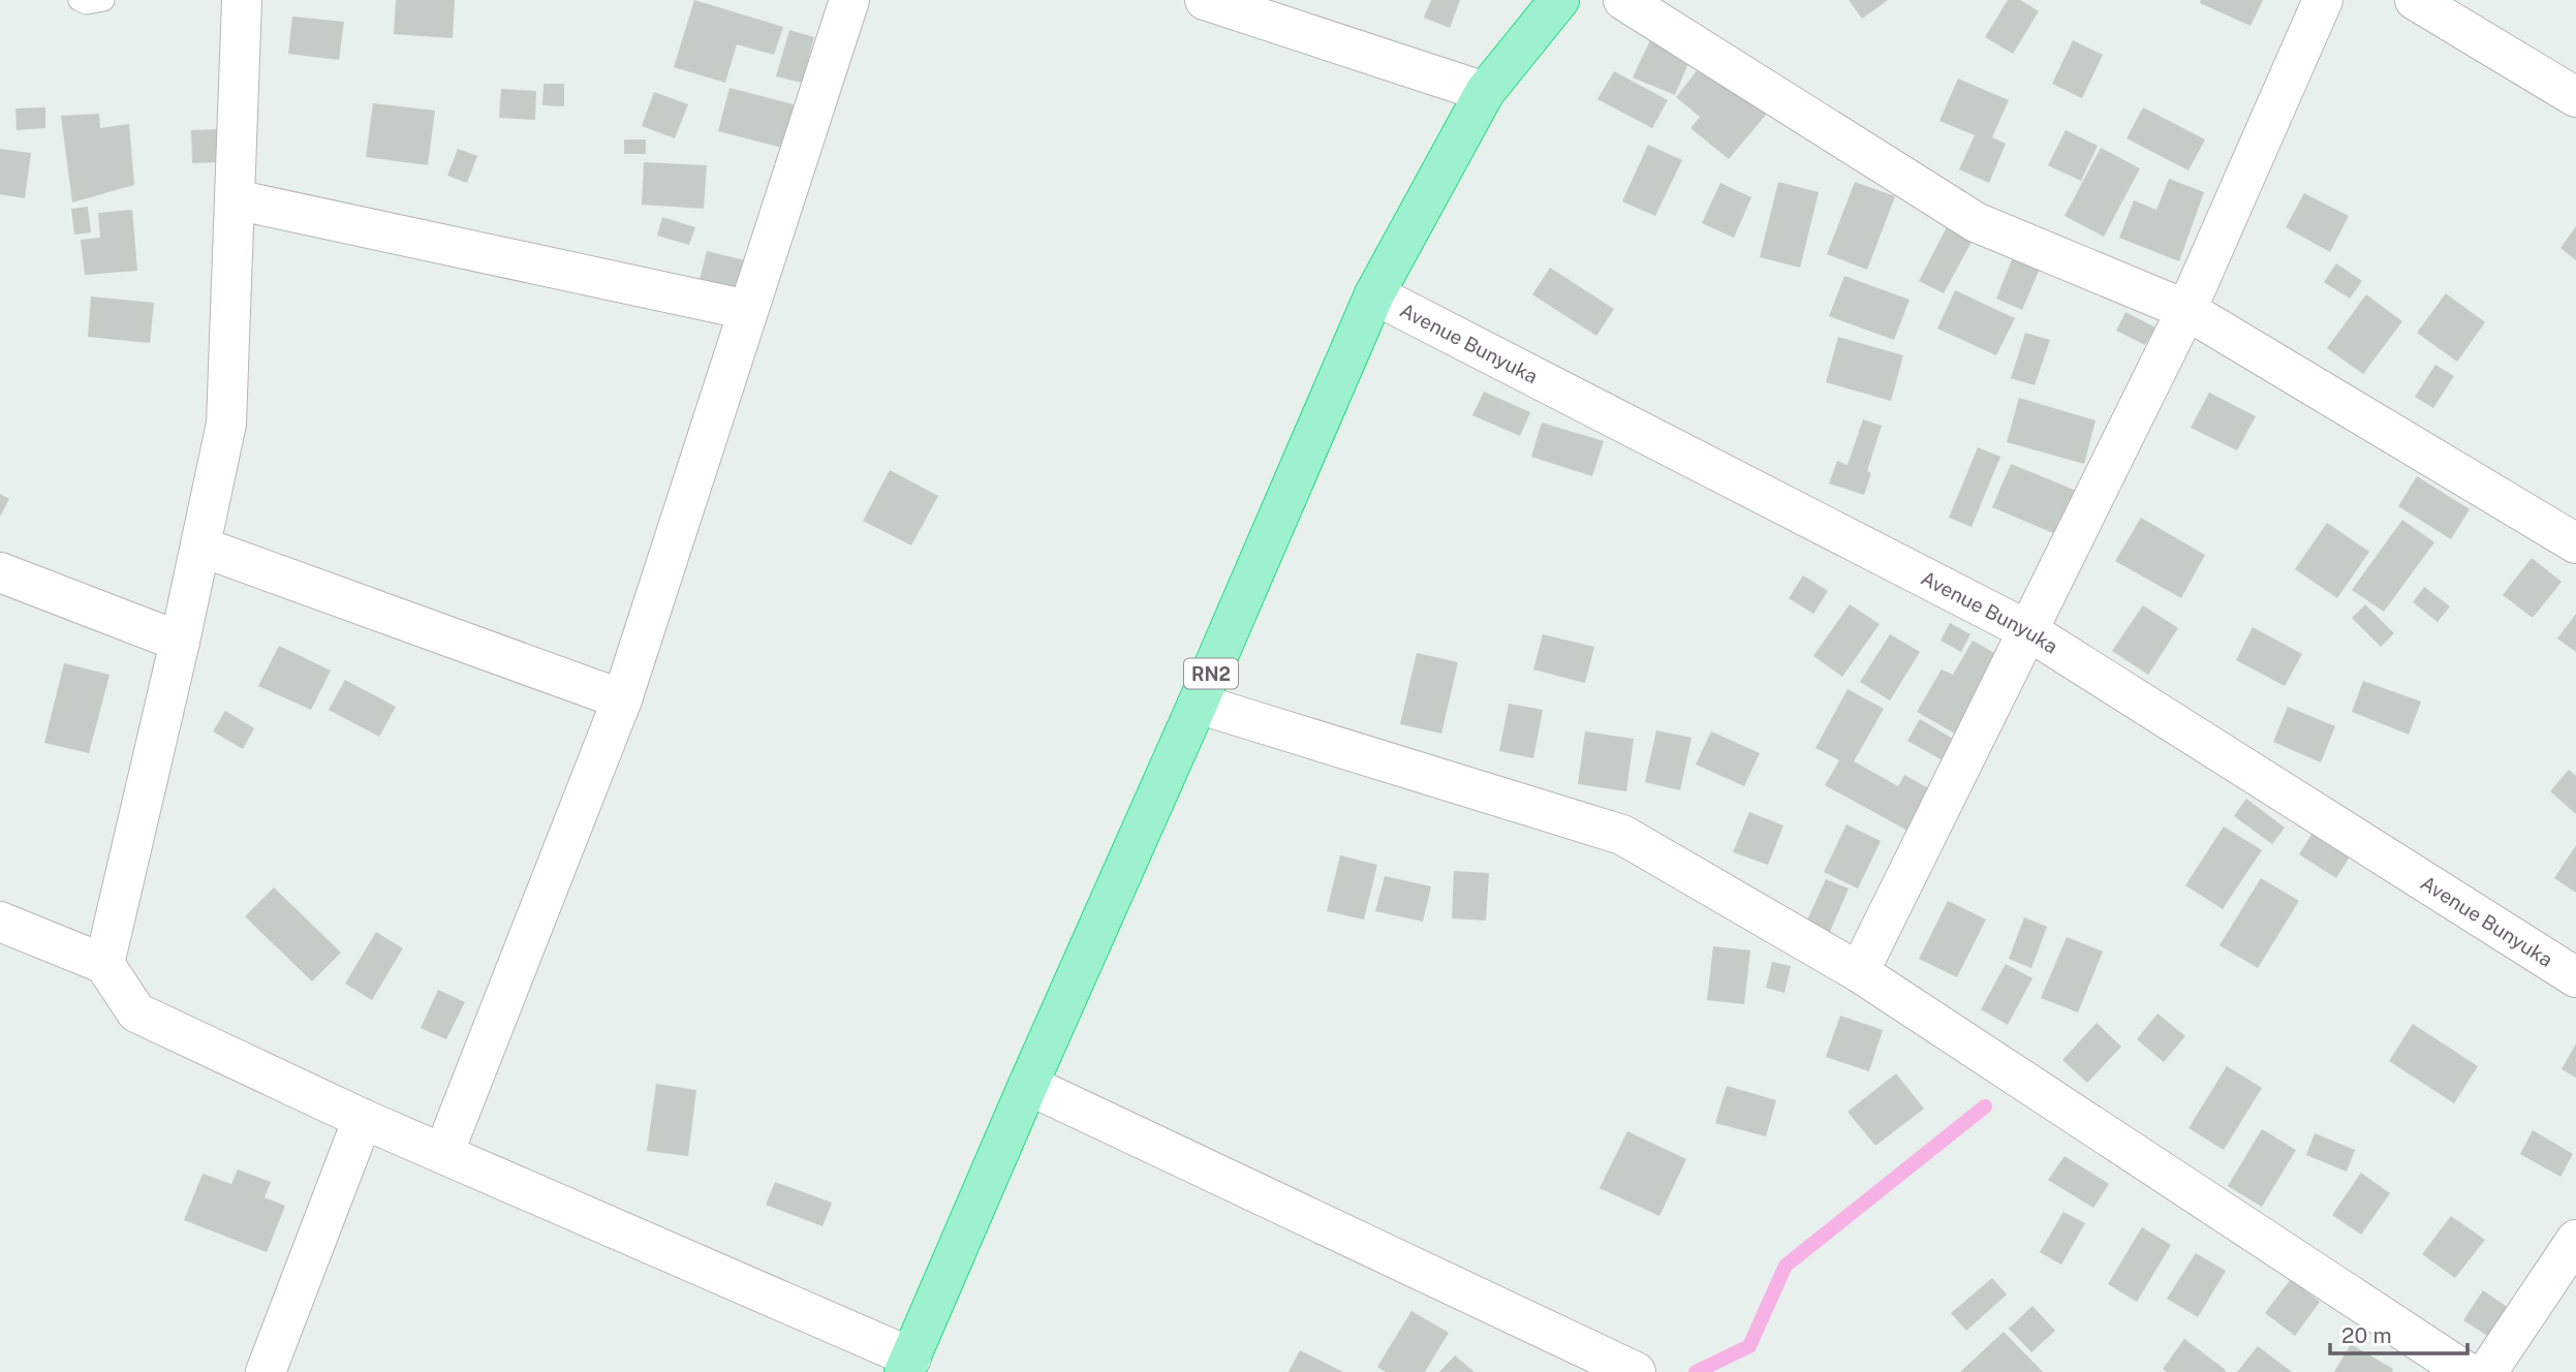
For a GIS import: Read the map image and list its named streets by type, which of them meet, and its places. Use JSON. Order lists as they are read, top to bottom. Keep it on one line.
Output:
{"streets":{"highway":["RN2"],"street":["Avenue Bunyuka"]},"crossings":[["Avenue Bunyuka","RN2"]],"scale_bar":"20 m"}
